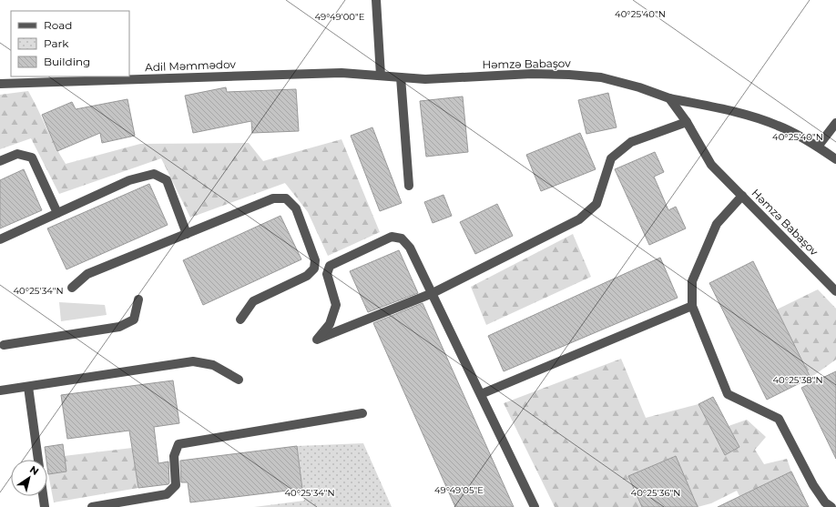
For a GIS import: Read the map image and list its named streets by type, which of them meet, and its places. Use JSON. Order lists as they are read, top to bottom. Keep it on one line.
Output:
{"streets":{"street":["Həmzə Babaşov","Adil Məmmədov"]},"crossings":[["Həmzə Babaşov","Adil Məmmədov"]],"legend":["Road","Park","Building"],"north":"top right","coordinates":["40°25'40\"N","49°49'00\"E","40°25'34\"N","40°25'38\"N","49°49'05\"E","40°25'36\"N"]}
